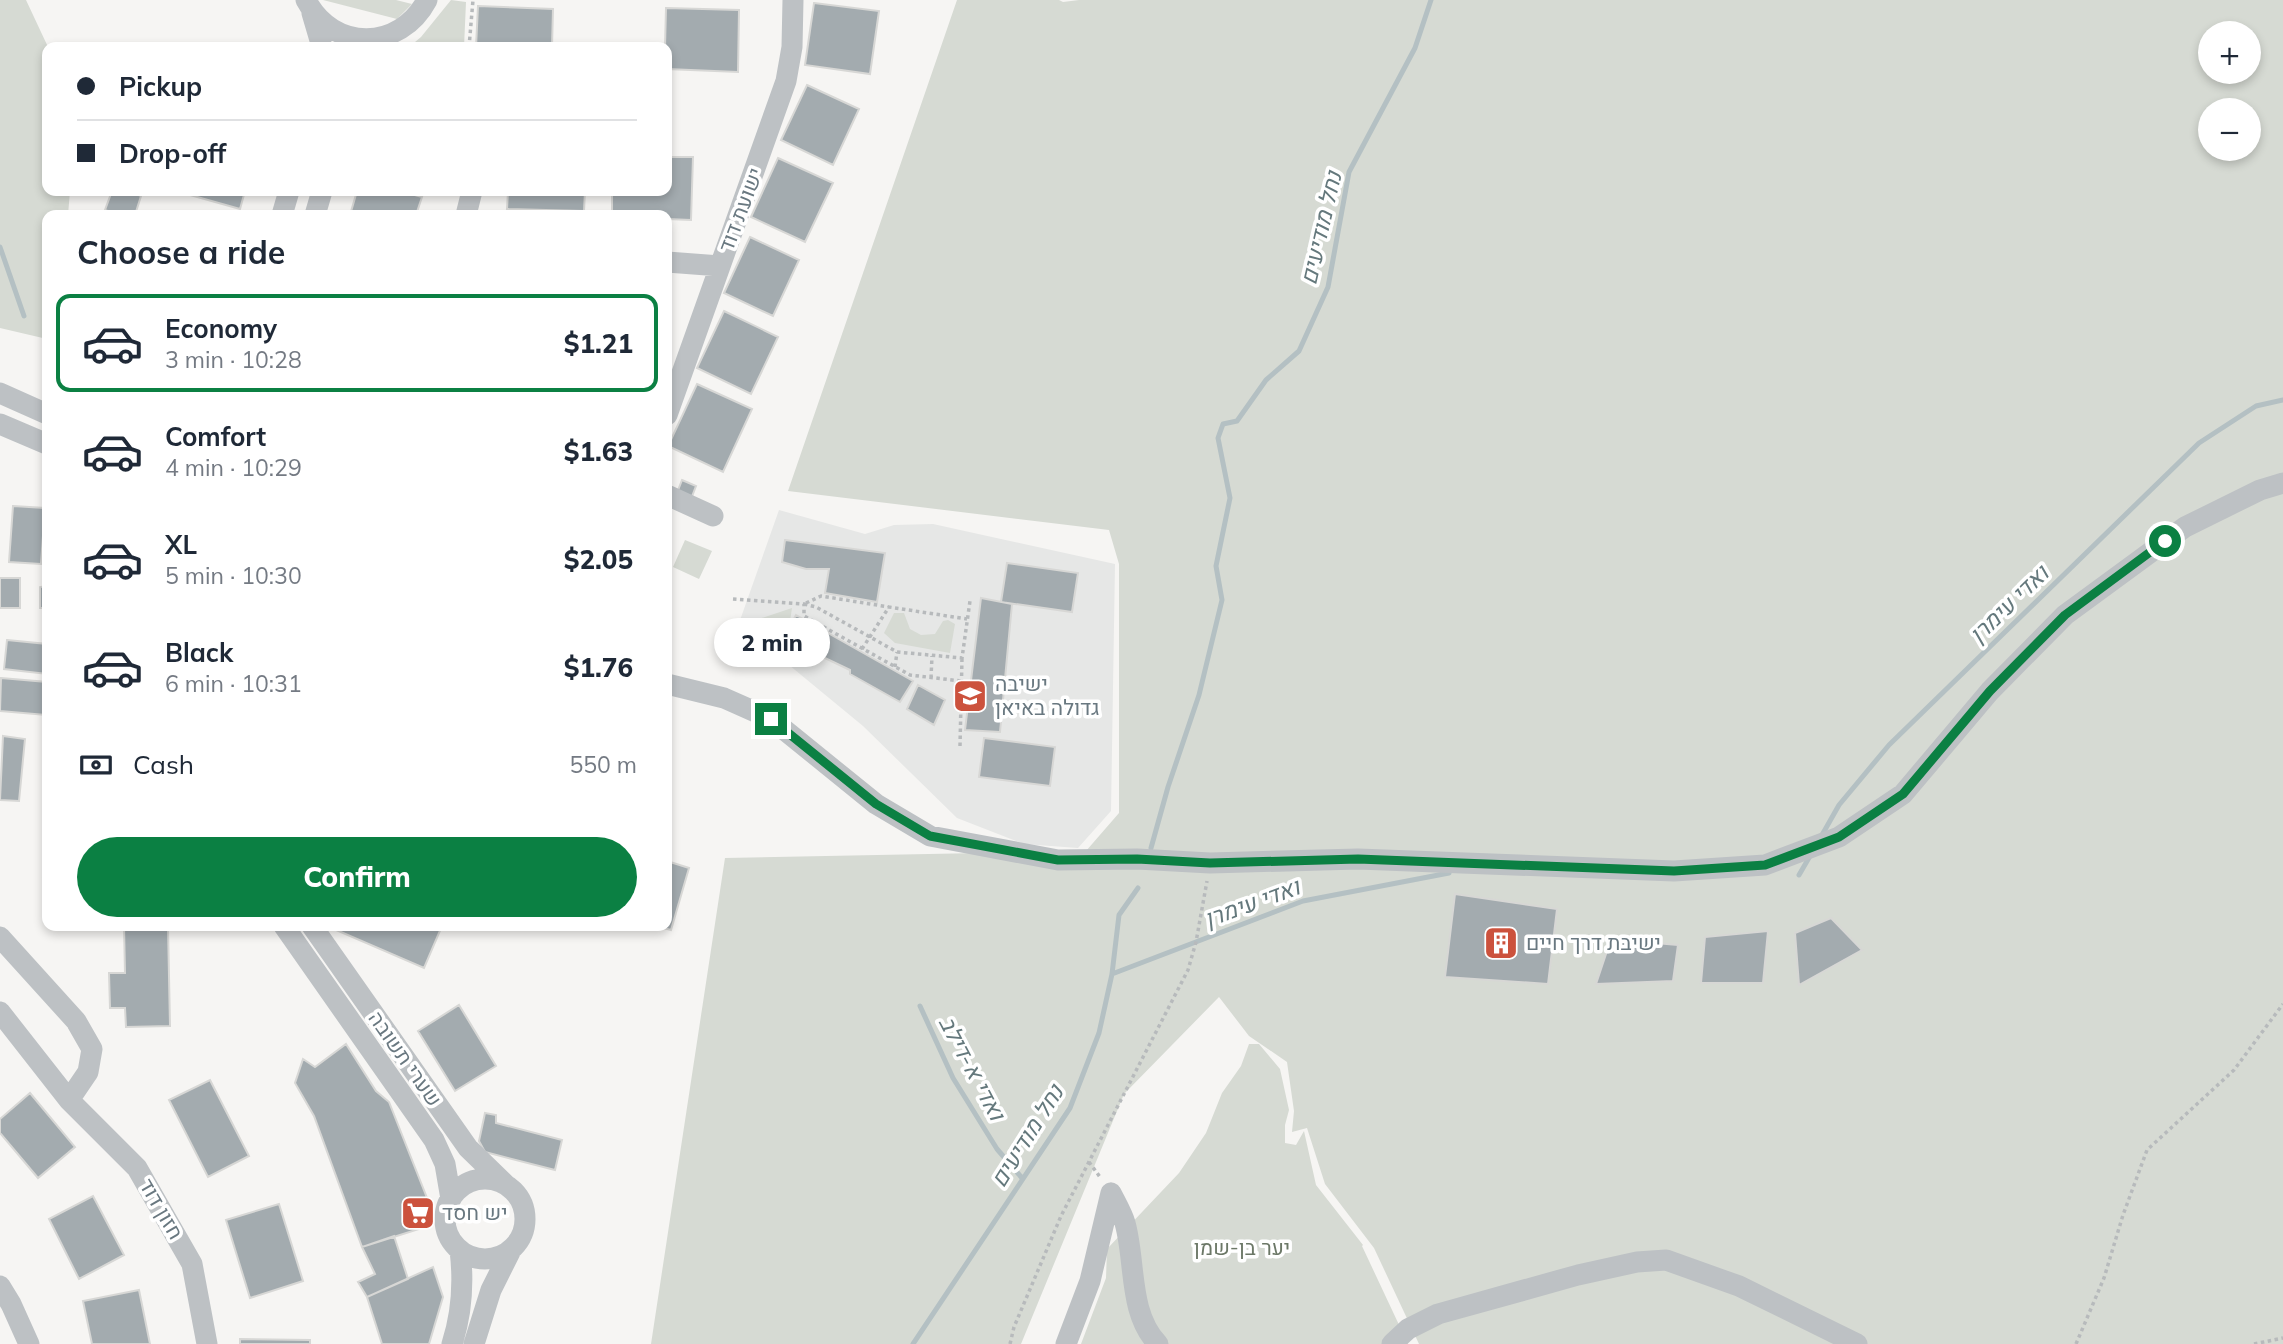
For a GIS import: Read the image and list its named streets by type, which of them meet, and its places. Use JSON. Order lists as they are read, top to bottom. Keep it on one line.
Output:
{"streets":{"street":["ישועת דוד","שערי תשובה","חזון דוד"]},"water":["נחל מודיעים","ואדי עימרן","ואדי א-דילב"],"parks":["יער בן-שמן"],"places":{"school or university":["ישיבה גדולה באיאן"],"building":["ישיבת דרך חיים"],"supermarket":["יש חסד"]},"page":{"map_buttons":["+","−"],"banner":["Pickup","Drop-off"],"heading":"Choose a ride","list":[{"name":"Economy","note":"3 min · 10:28","value":"$1.21"},{"name":"Comfort","note":"4 min · 10:29","value":"$1.63"},{"name":"XL","note":"5 min · 10:30","value":"$2.05"},{"name":"Black","note":"6 min · 10:31","value":"$1.76"}],"bubble":"2 min","pay":["Cash","550 m"],"buttons":"Confirm"}}
